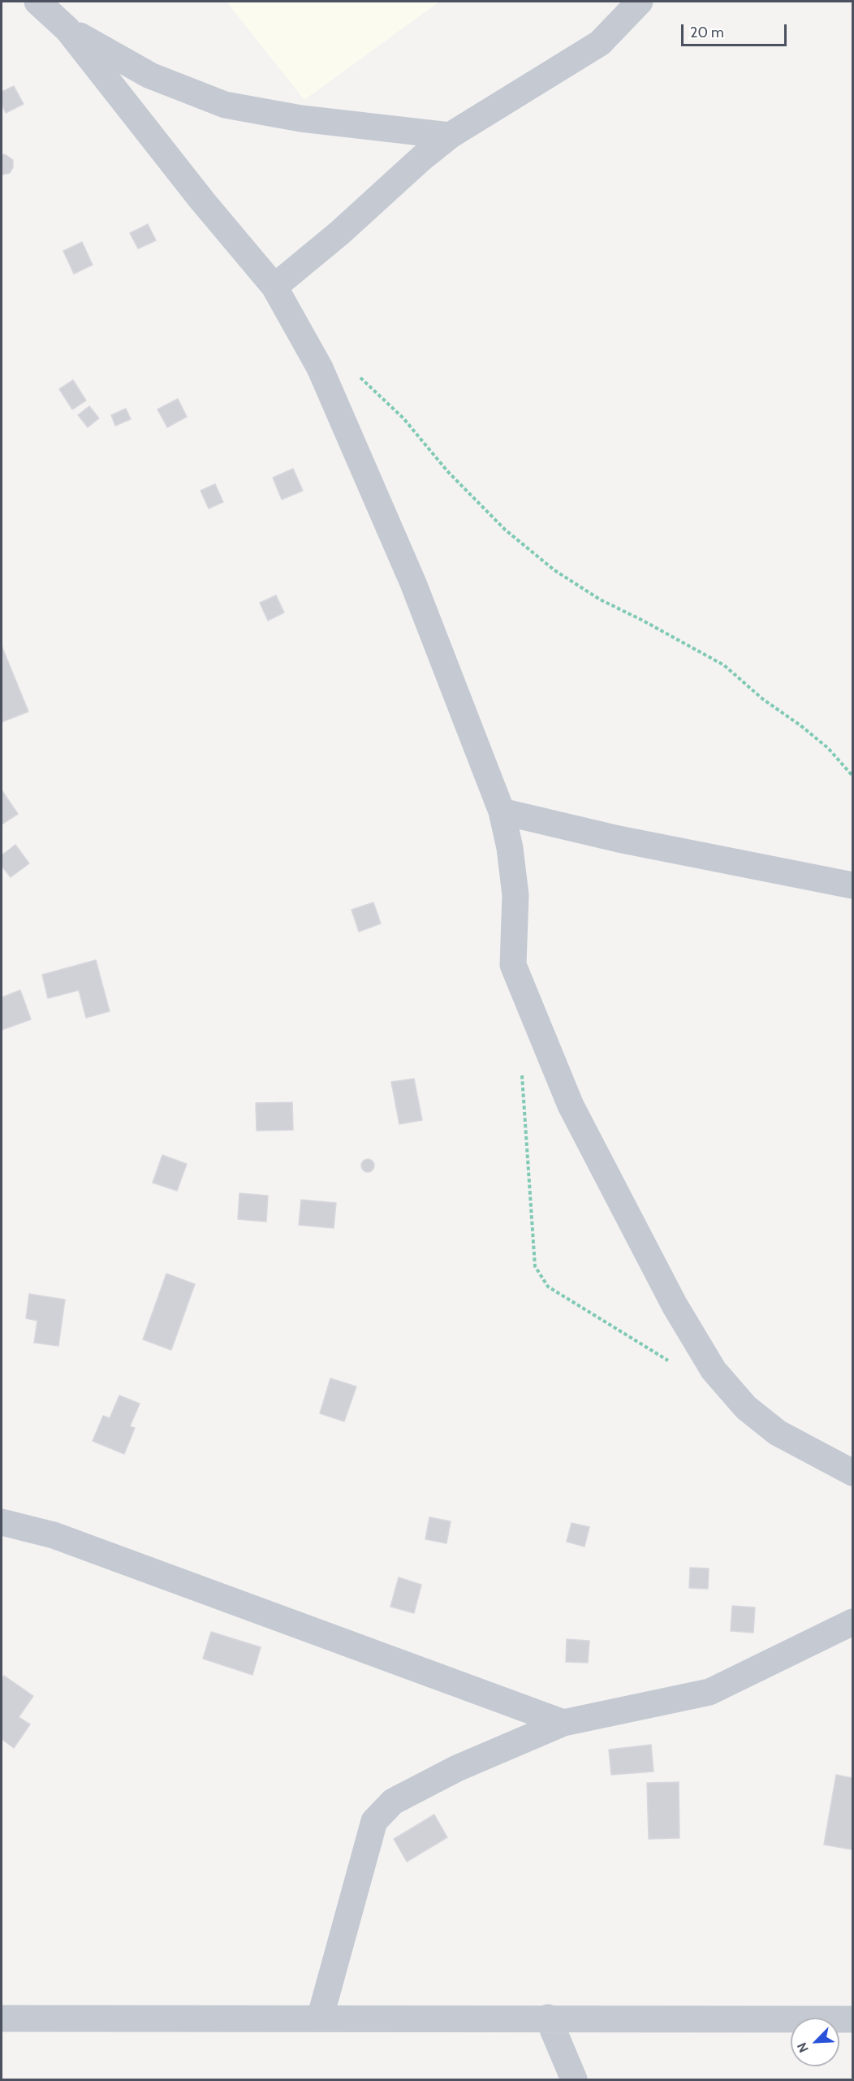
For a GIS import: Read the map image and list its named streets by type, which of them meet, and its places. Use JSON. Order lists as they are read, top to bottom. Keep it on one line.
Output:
{"scale_bar":"20 m","north":"bottom left"}
